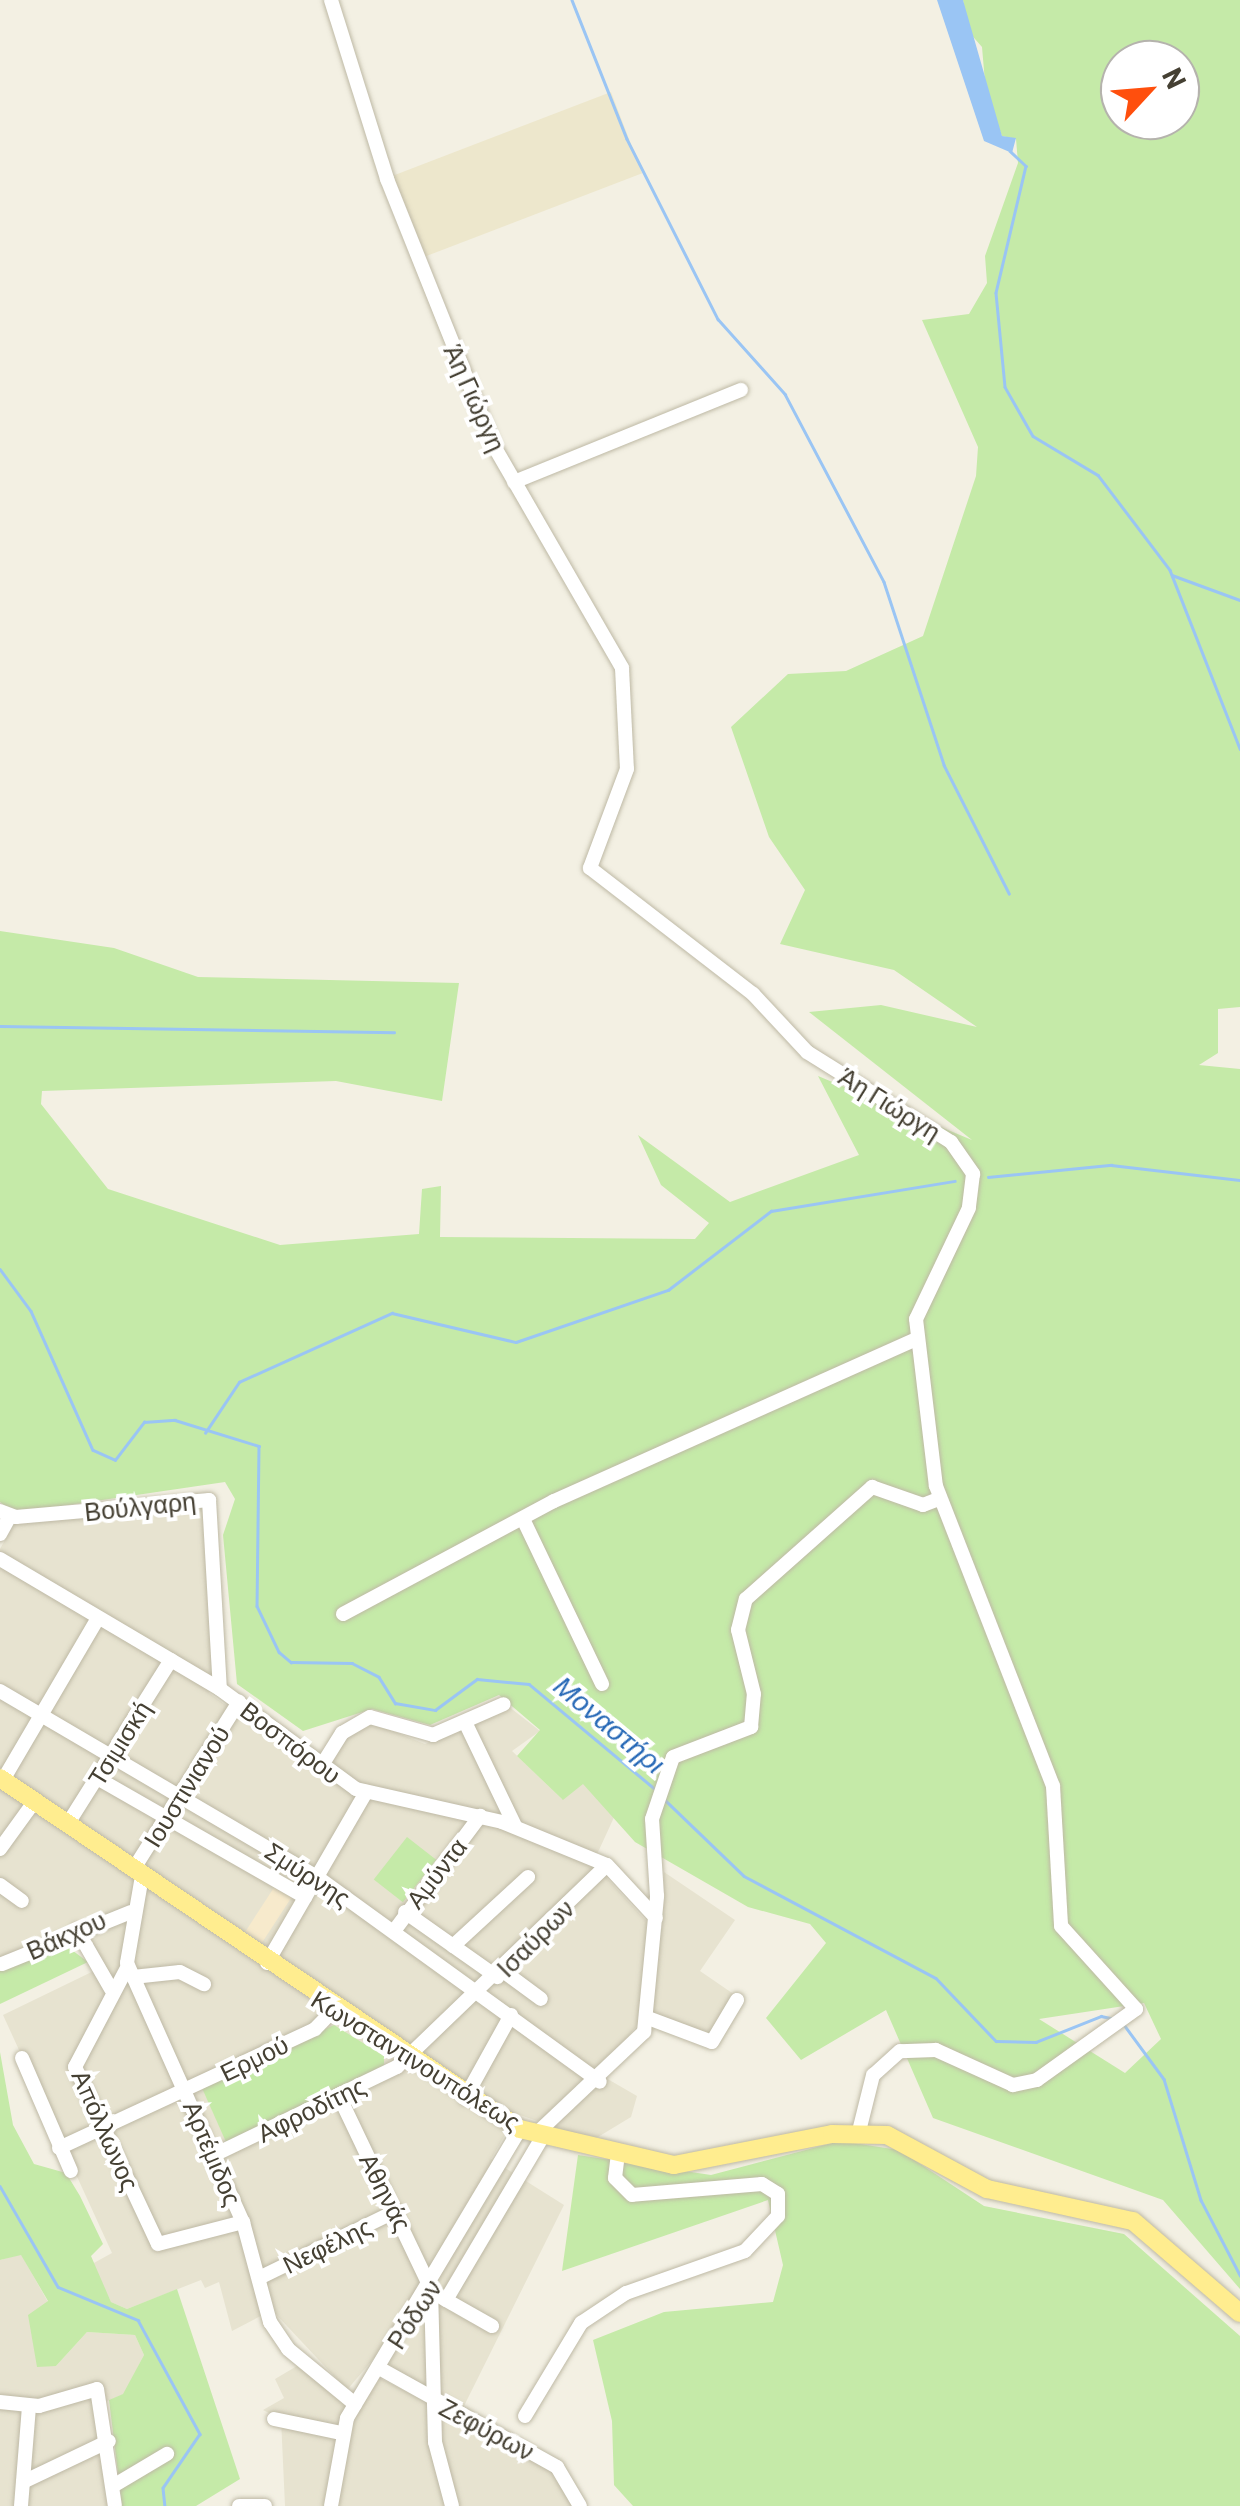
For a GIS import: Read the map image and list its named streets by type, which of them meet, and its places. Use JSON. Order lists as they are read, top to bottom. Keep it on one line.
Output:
{"streets":{"main road":["Κωνσταντινουπόλεως"],"street":["Άη Γιώργη","Βούλγαρη","Βοσπόρου","Τσιμισκή","Ιουστινιανού","Αμύντα","Σμύρνης","Βάκχου","Ισαύρων","Ερμού","Αφροδίτης","Απόλλωνος","Αρτέμιδος","Αθηνάς","Νεφέλης","Ρόδων","Ζεφύρων"]},"crossings":[["Άη Γιώργη","Κωνσταντινουπόλεως"],["Βούλγαρη","Βοσπόρου"],["Βοσπόρου","Τσιμισκή"],["Βοσπόρου","Ιουστινιανού"],["Βοσπόρου","Αμύντα"],["Βοσπόρου","Ισαύρων"],["Τσιμισκή","Σμύρνης"],["Τσιμισκή","Κωνσταντινουπόλεως"],["Ιουστινιανού","Σμύρνης"],["Ιουστινιανού","Κωνσταντινουπόλεως"],["Ιουστινιανού","Αρτέμιδος"],["Αμύντα","Σμύρνης"],["Σμύρνης","Ισαύρων"],["Βάκχου","Αρτέμιδος"],["Ισαύρων","Κωνσταντινουπόλεως"],["Ισαύρων","Αφροδίτης"],["Ερμού","Κωνσταντινουπόλεως"],["Ερμού","Απόλλωνος"],["Ερμού","Αρτέμιδος"],["Κωνσταντινουπόλεως","Αφροδίτης"],["Κωνσταντινουπόλεως","Αρτέμιδος"],["Κωνσταντινουπόλεως","Ρόδων"],["Αφροδίτης","Αρτέμιδος"],["Αφροδίτης","Αθηνάς"],["Απόλλωνος","Αρτέμιδος"],["Αρτέμιδος","Νεφέλης"],["Αρτέμιδος","Ρόδων"],["Αθηνάς","Νεφέλης"],["Αθηνάς","Ρόδων"],["Ρόδων","Ζεφύρων"]],"water":["Μοναστήρι"],"north":"top right"}
